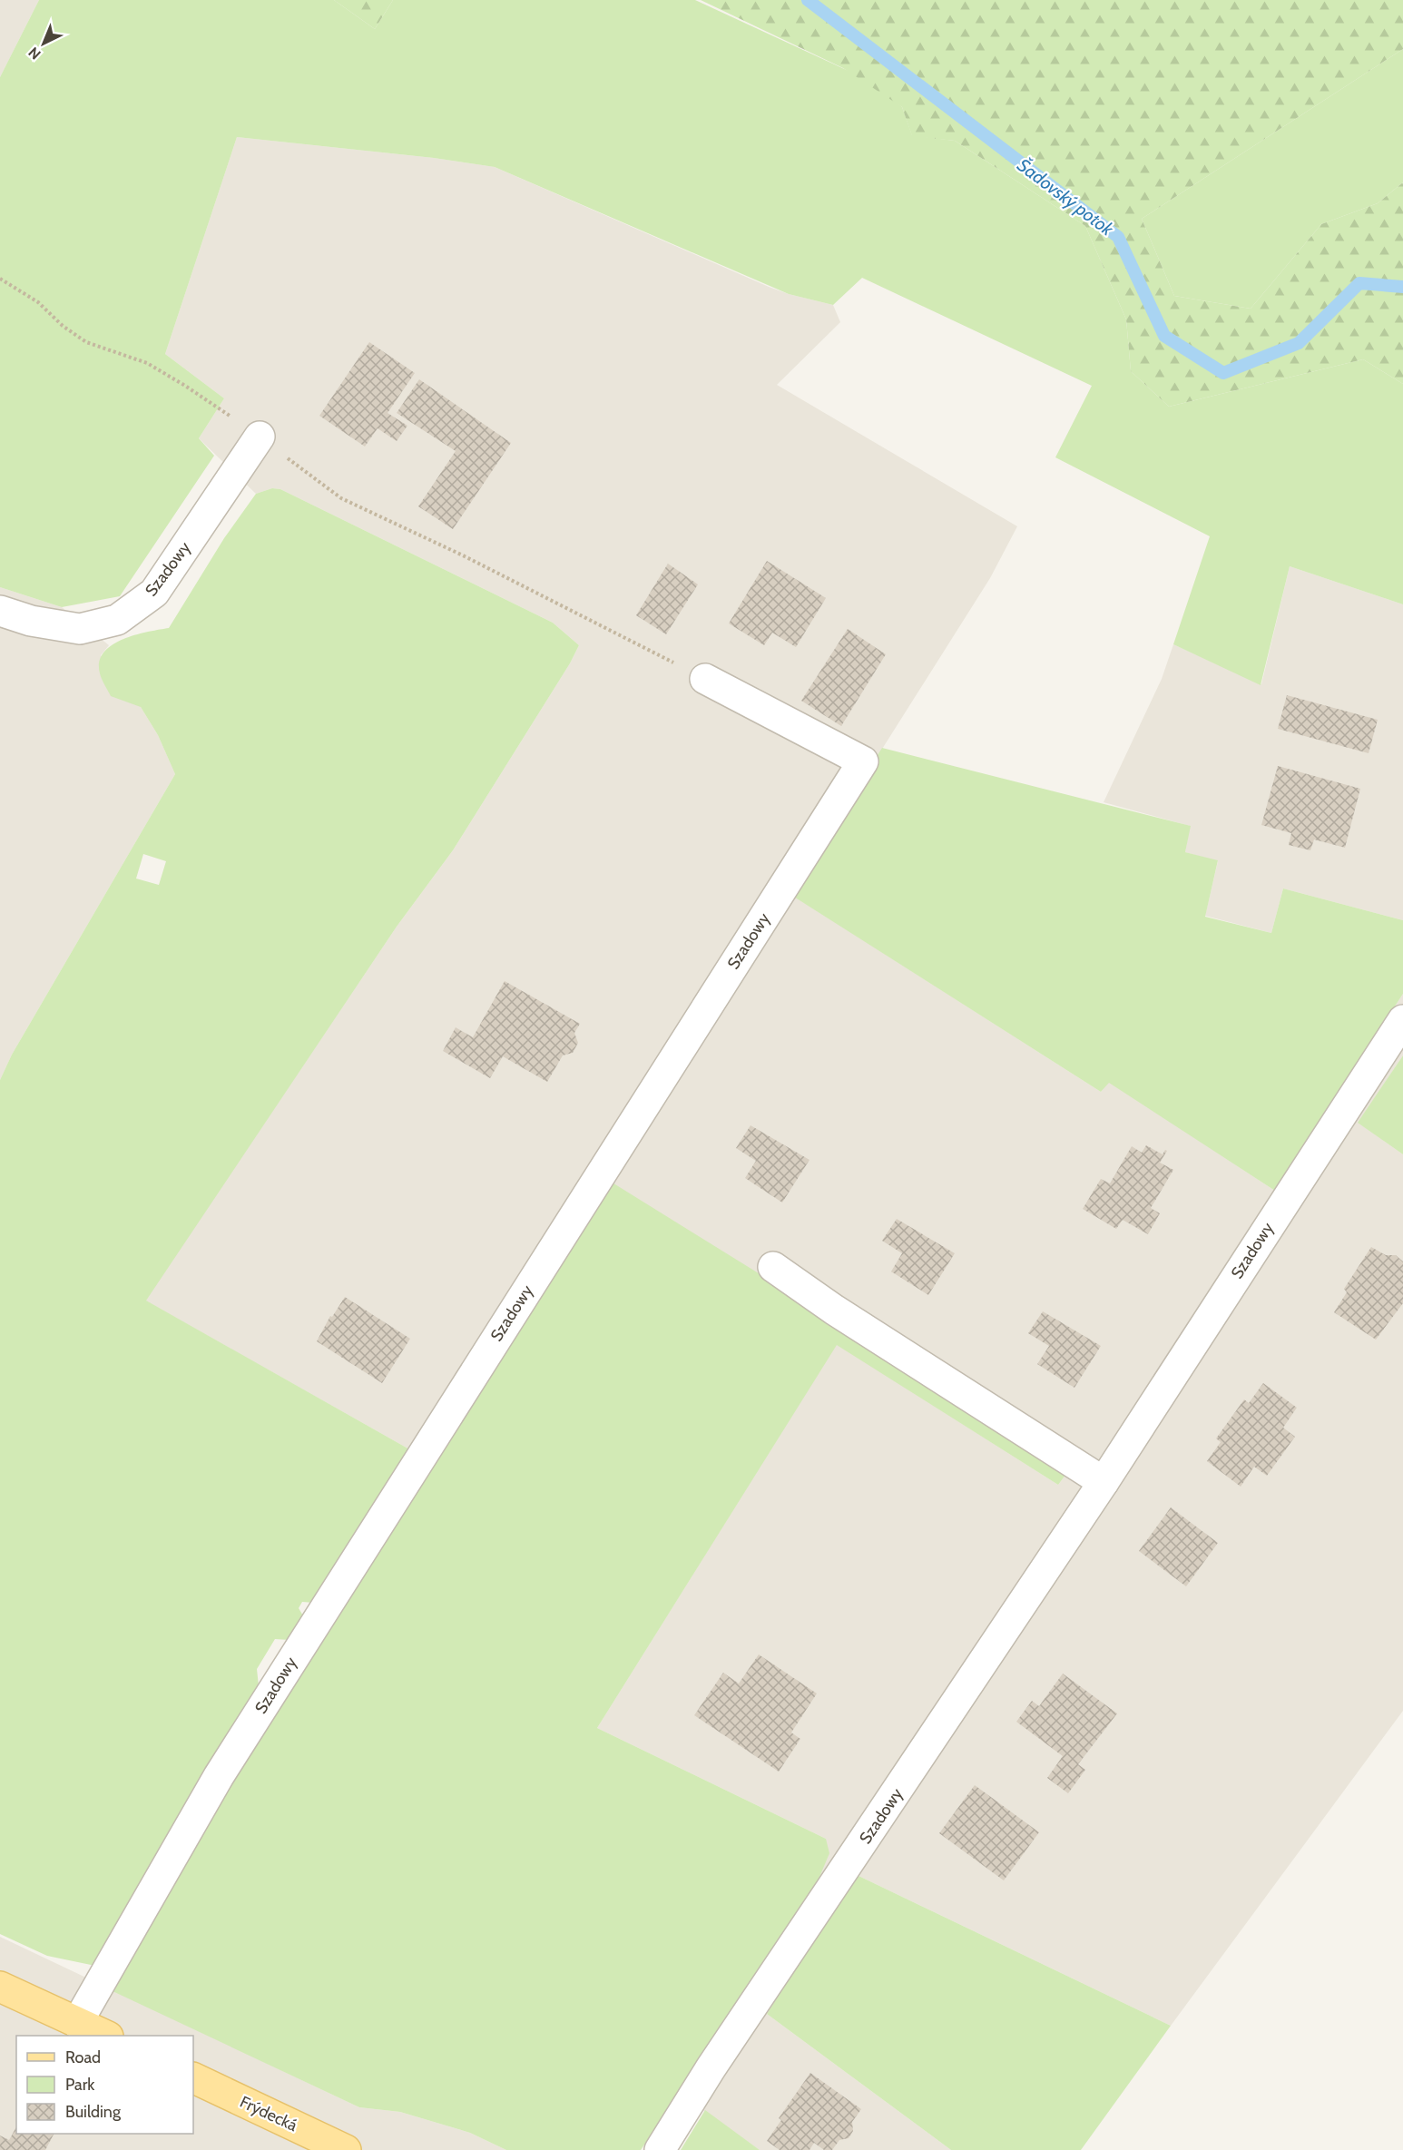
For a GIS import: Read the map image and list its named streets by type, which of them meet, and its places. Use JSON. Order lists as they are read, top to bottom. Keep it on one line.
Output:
{"streets":{"main road":["Frýdecká"],"street":["Szadowy"]},"water":["Šadovský potok"],"legend":["Road","Park","Building"],"north":"bottom left"}
